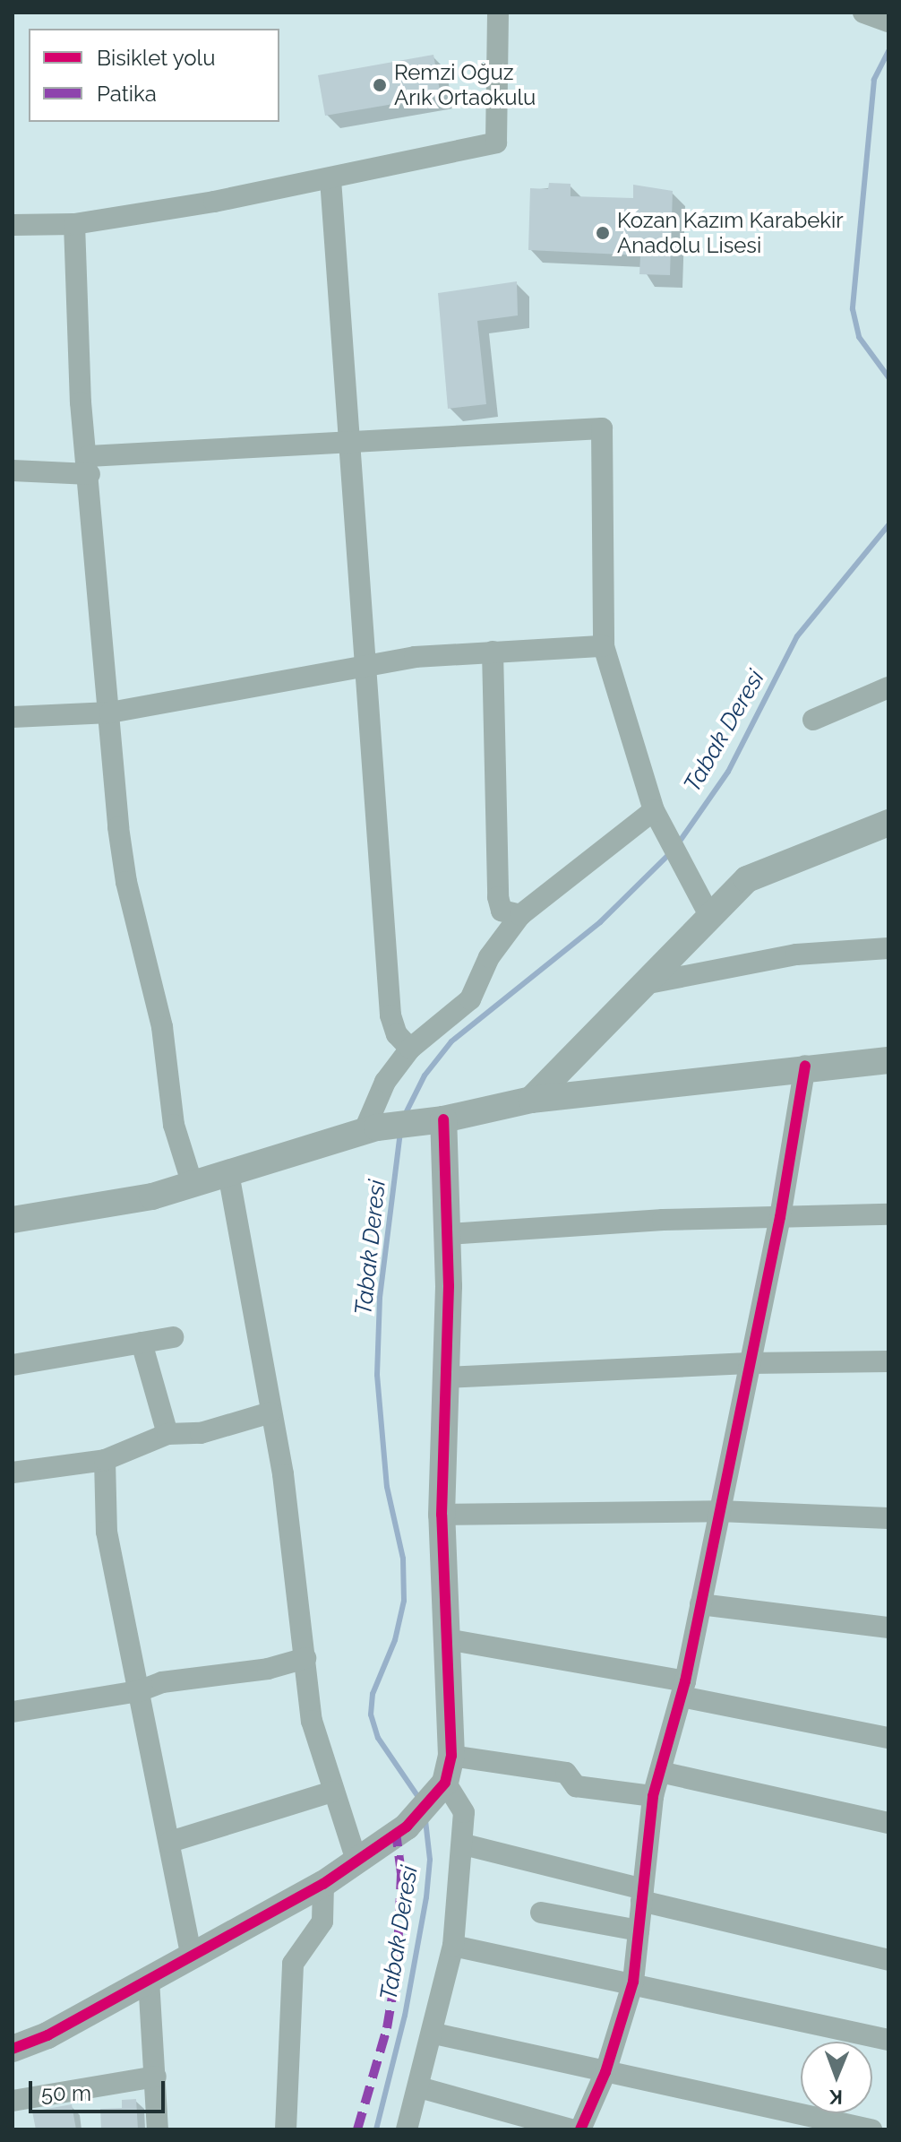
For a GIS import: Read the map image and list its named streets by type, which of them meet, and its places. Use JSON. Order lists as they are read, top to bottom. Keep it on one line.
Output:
{"water":["Tabak Deresi"],"places":["Remzi Oğuz Arık Ortaokulu","Kozan Kazım Karabekir Anadolu Lisesi"],"legend":["Bisiklet yolu","Patika"],"scale_bar":"50 m","north":"bottom"}
